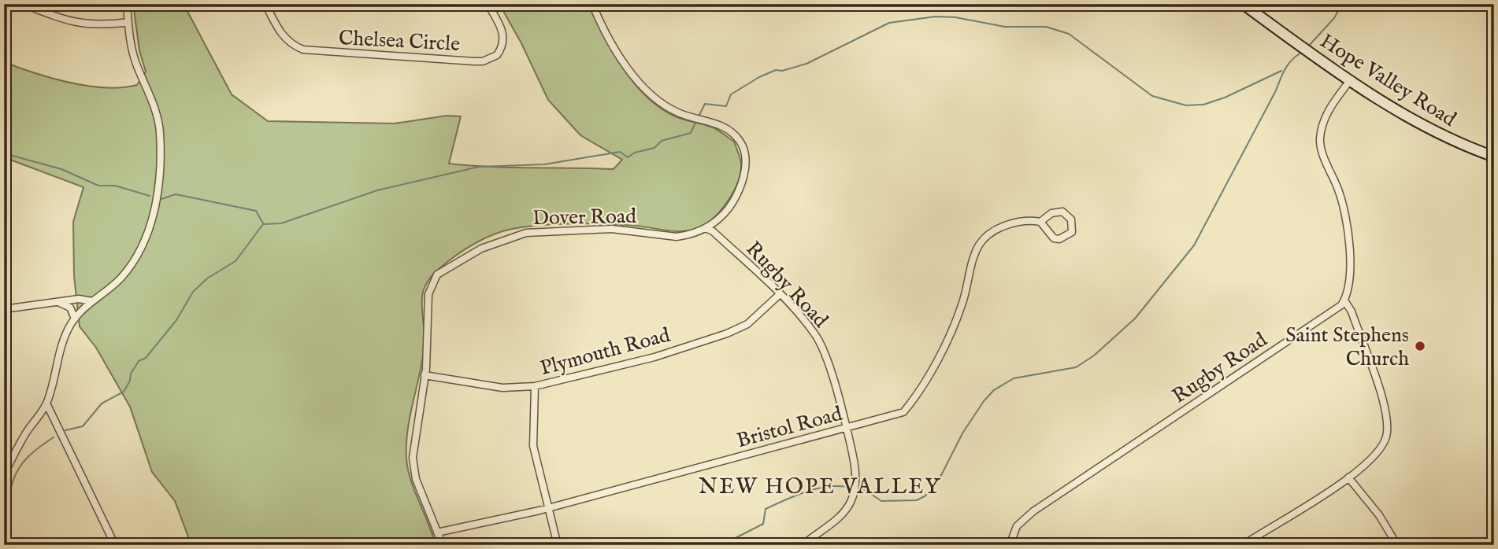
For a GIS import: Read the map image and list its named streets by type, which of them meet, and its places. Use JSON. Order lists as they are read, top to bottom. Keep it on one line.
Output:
{"streets":{"main road":["Hope Valley Road"],"street":["Chelsea Circle","Dover Road","Rugby Road","Plymouth Road","Bristol Road"]},"crossings":[["Dover Road","Rugby Road"],["Dover Road","Plymouth Road"],["Dover Road","Bristol Road"],["Rugby Road","Plymouth Road"],["Rugby Road","Bristol Road"]],"districts":["NEW HOPE VALLEY"],"places":["Saint Stephens Church"]}
